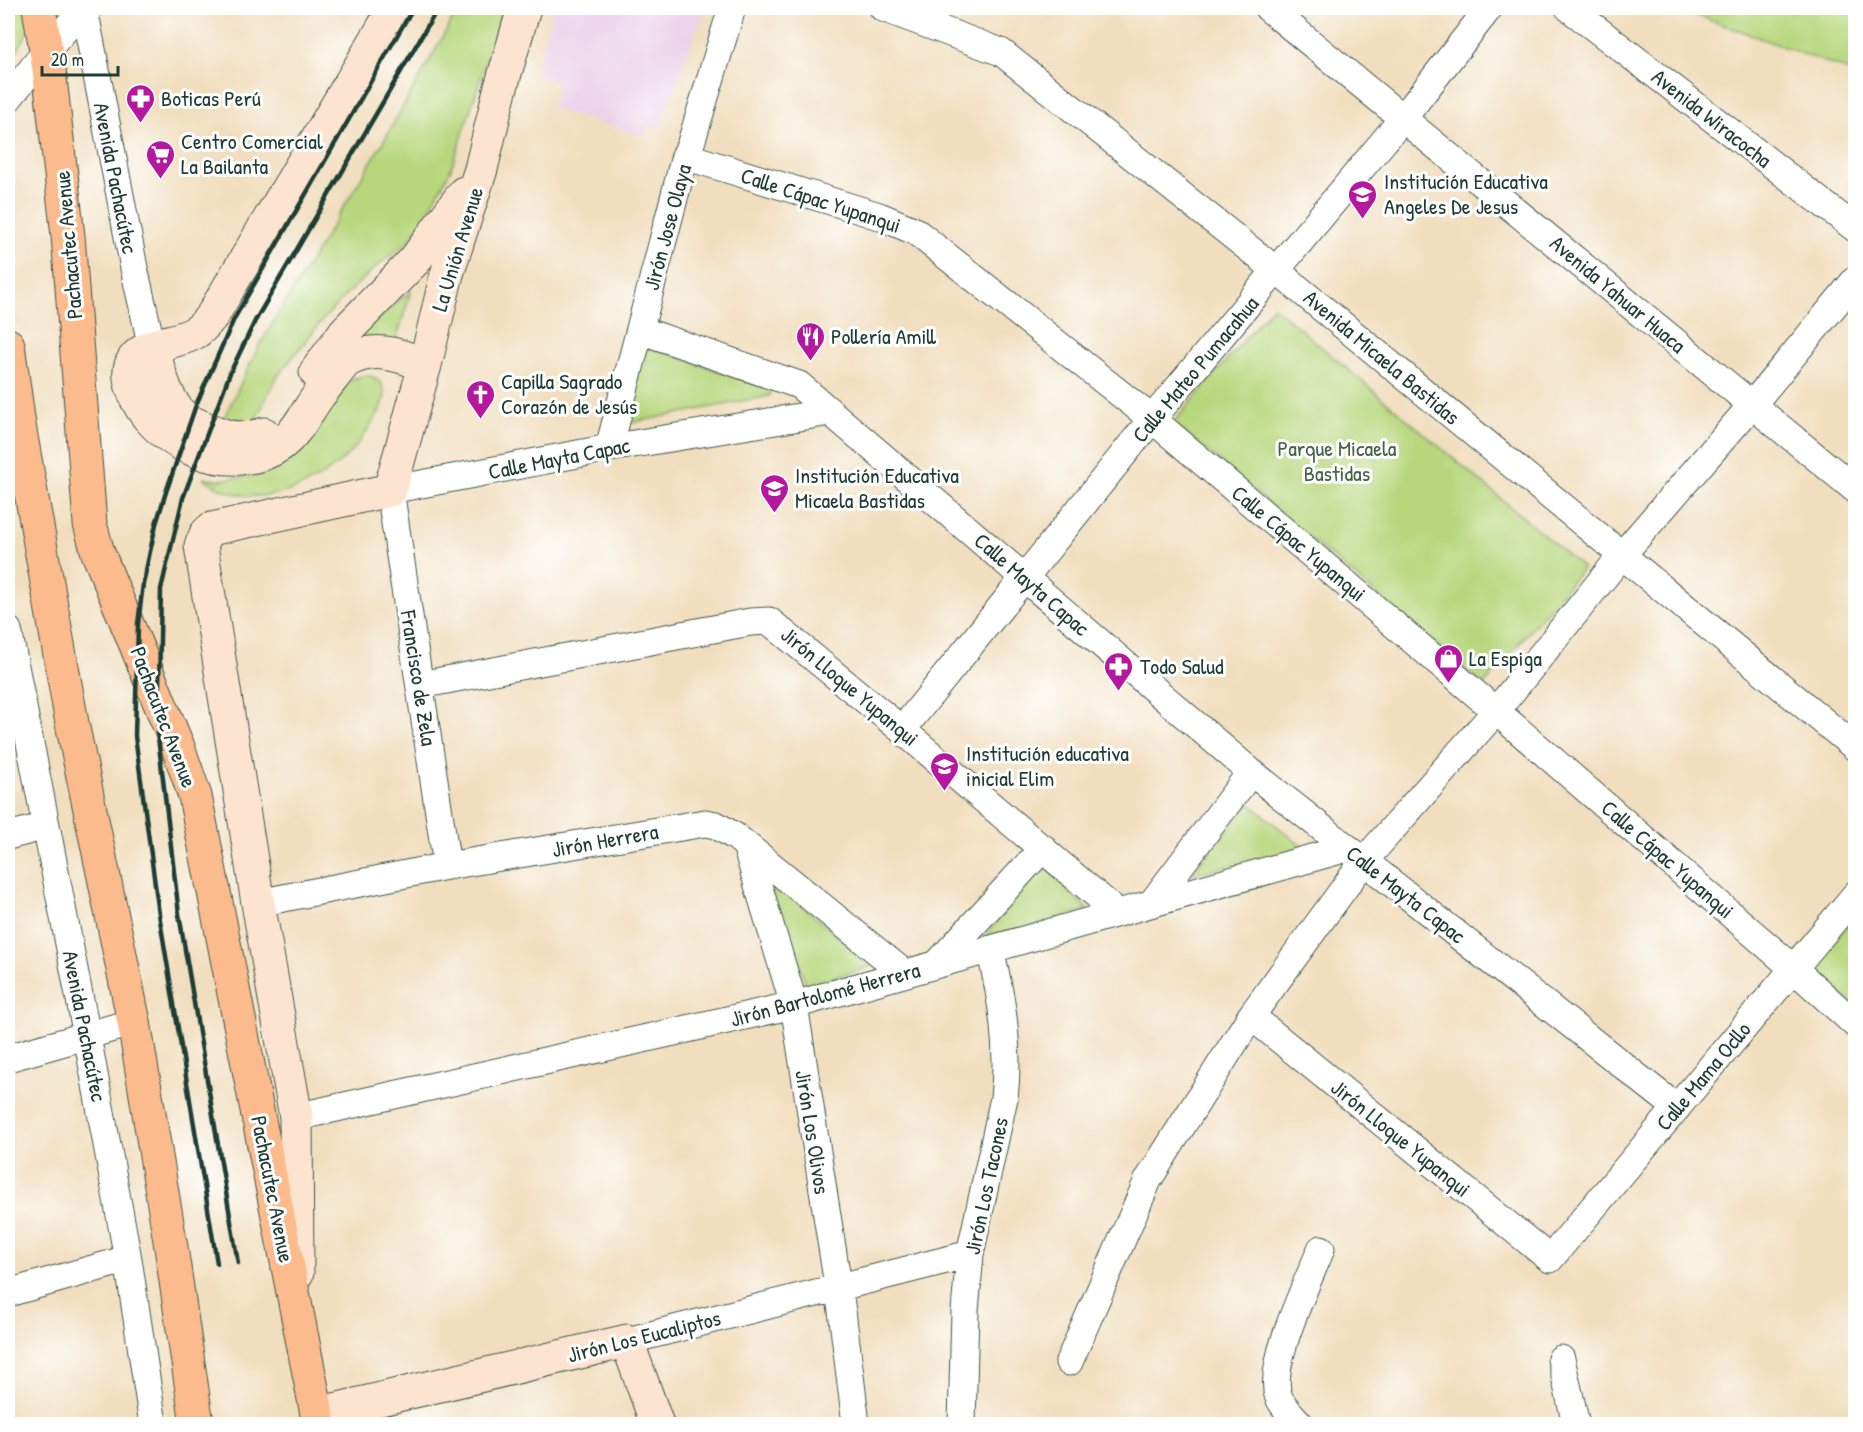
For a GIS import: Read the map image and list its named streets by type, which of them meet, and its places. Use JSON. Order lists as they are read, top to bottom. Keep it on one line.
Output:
{"streets":{"main road":["Pachacutec Avenue"],"street":["Avenida Wiracocha","Avenida Pachacútec","Calle Cápac Yupanqui","Jirón Jose Olaya","La Unión Avenue","Avenida Yahuar Huaca","Avenida Micaela Bastidas","Calle Mateo Pumacahua","Calle Mayta Capac","Francisco de Zela","Jirón Lloque Yupanqui","Jirón Herrera","Jirón Bartolomé Herrera","Calle Mama Ocllo","Jirón Los Olivos","Jirón Los Tacones","Jirón Los Eucaliptos"]},"crossings":[["Calle Cápac Yupanqui","Jirón Jose Olaya"],["Calle Cápac Yupanqui","Calle Mateo Pumacahua"],["Calle Cápac Yupanqui","Calle Mama Ocllo"],["Jirón Jose Olaya","Calle Mayta Capac"],["Pachacutec Avenue","Jirón Los Eucaliptos"],["La Unión Avenue","Calle Mayta Capac"],["La Unión Avenue","Francisco de Zela"],["Avenida Yahuar Huaca","Calle Mateo Pumacahua"],["Avenida Micaela Bastidas","Calle Mateo Pumacahua"],["Calle Mateo Pumacahua","Calle Mayta Capac"],["Calle Mateo Pumacahua","Jirón Lloque Yupanqui"],["Calle Mayta Capac","Francisco de Zela"],["Calle Mayta Capac","Jirón Herrera"],["Calle Mayta Capac","Jirón Bartolomé Herrera"],["Calle Mayta Capac","Calle Mama Ocllo"],["Francisco de Zela","Jirón Lloque Yupanqui"],["Francisco de Zela","Jirón Herrera"],["Jirón Lloque Yupanqui","Jirón Bartolomé Herrera"],["Jirón Lloque Yupanqui","Calle Mama Ocllo"],["Jirón Herrera","Jirón Bartolomé Herrera"],["Jirón Herrera","Jirón Los Olivos"],["Jirón Bartolomé Herrera","Jirón Los Olivos"],["Jirón Bartolomé Herrera","Jirón Los Tacones"],["Jirón Los Olivos","Jirón Los Eucaliptos"],["Jirón Los Tacones","Jirón Los Eucaliptos"]],"parks":["Parque Micaela Bastidas"],"places":{"pharmacy":["Boticas Perú","Todo Salud"],"supermarket":["Centro Comercial La Bailanta"],"school or university":["Institución Educativa Angeles De Jesus","Institución Educativa Micaela Bastidas","Institución educativa inicial Elim"],"restaurant":["Pollería Amill"],"church":["Capilla Sagrado Corazón de Jesús"],"shop":["La Espiga"]},"scale_bar":"20 m"}
